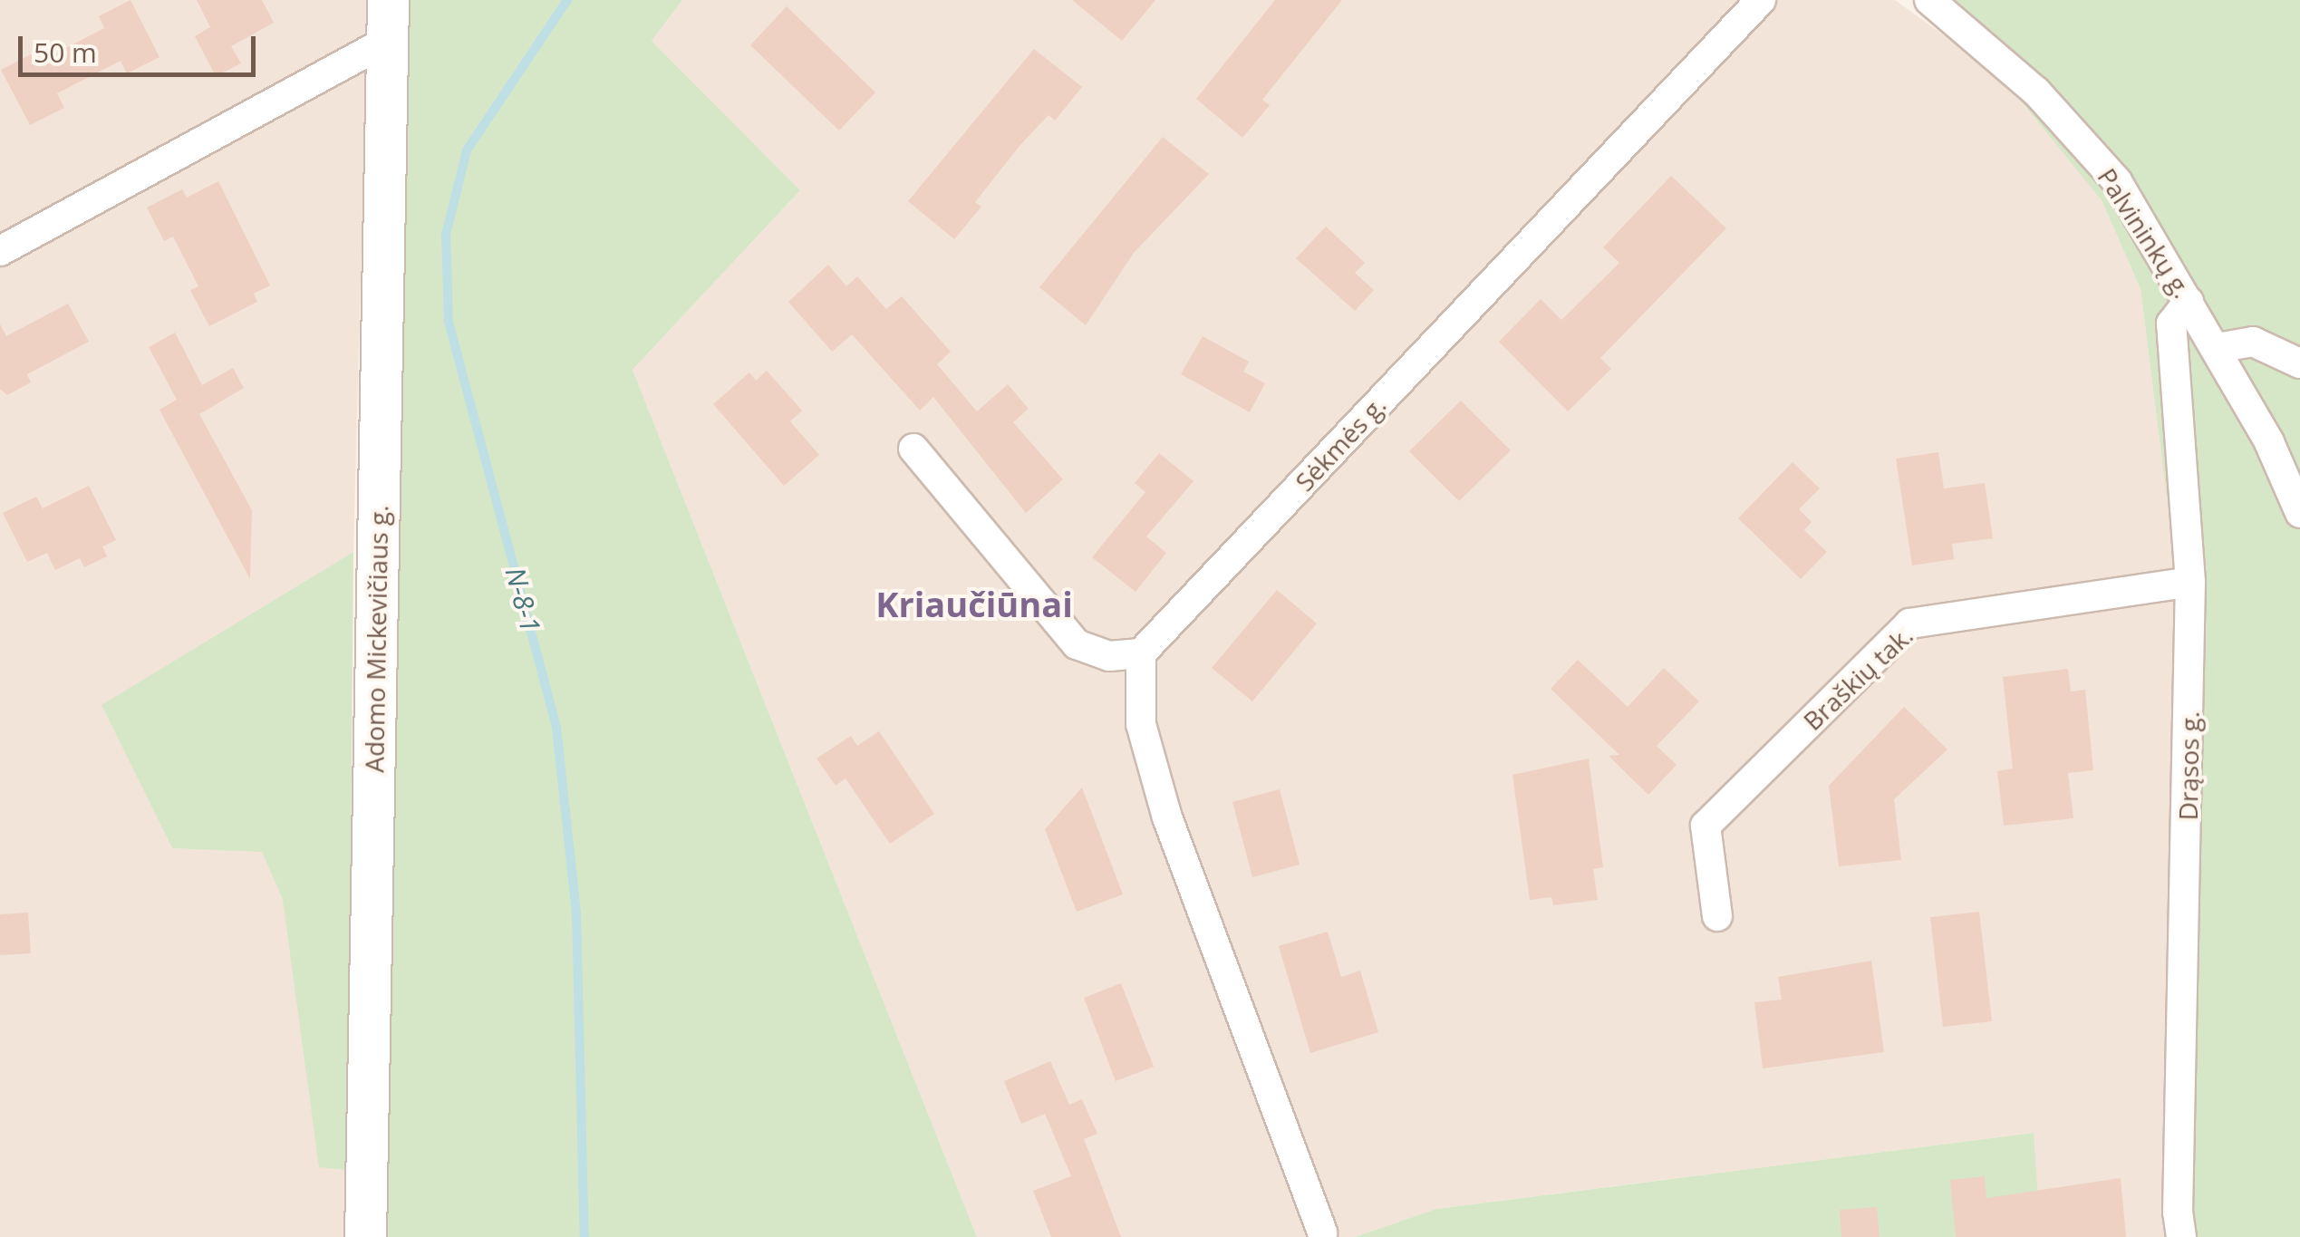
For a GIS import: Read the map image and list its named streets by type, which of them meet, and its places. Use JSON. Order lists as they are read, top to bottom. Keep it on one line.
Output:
{"streets":{"main road":["Adomo Mickevičiaus g."],"street":["Palvininkų g.","Sėkmės g.","Braškių tak.","Drąsos g."]},"crossings":[["Palvininkų g.","Drąsos g."],["Braškių tak.","Drąsos g."]],"districts":["Kriaučiūnai"],"water":["N-8-1"],"scale_bar":"50 m"}
